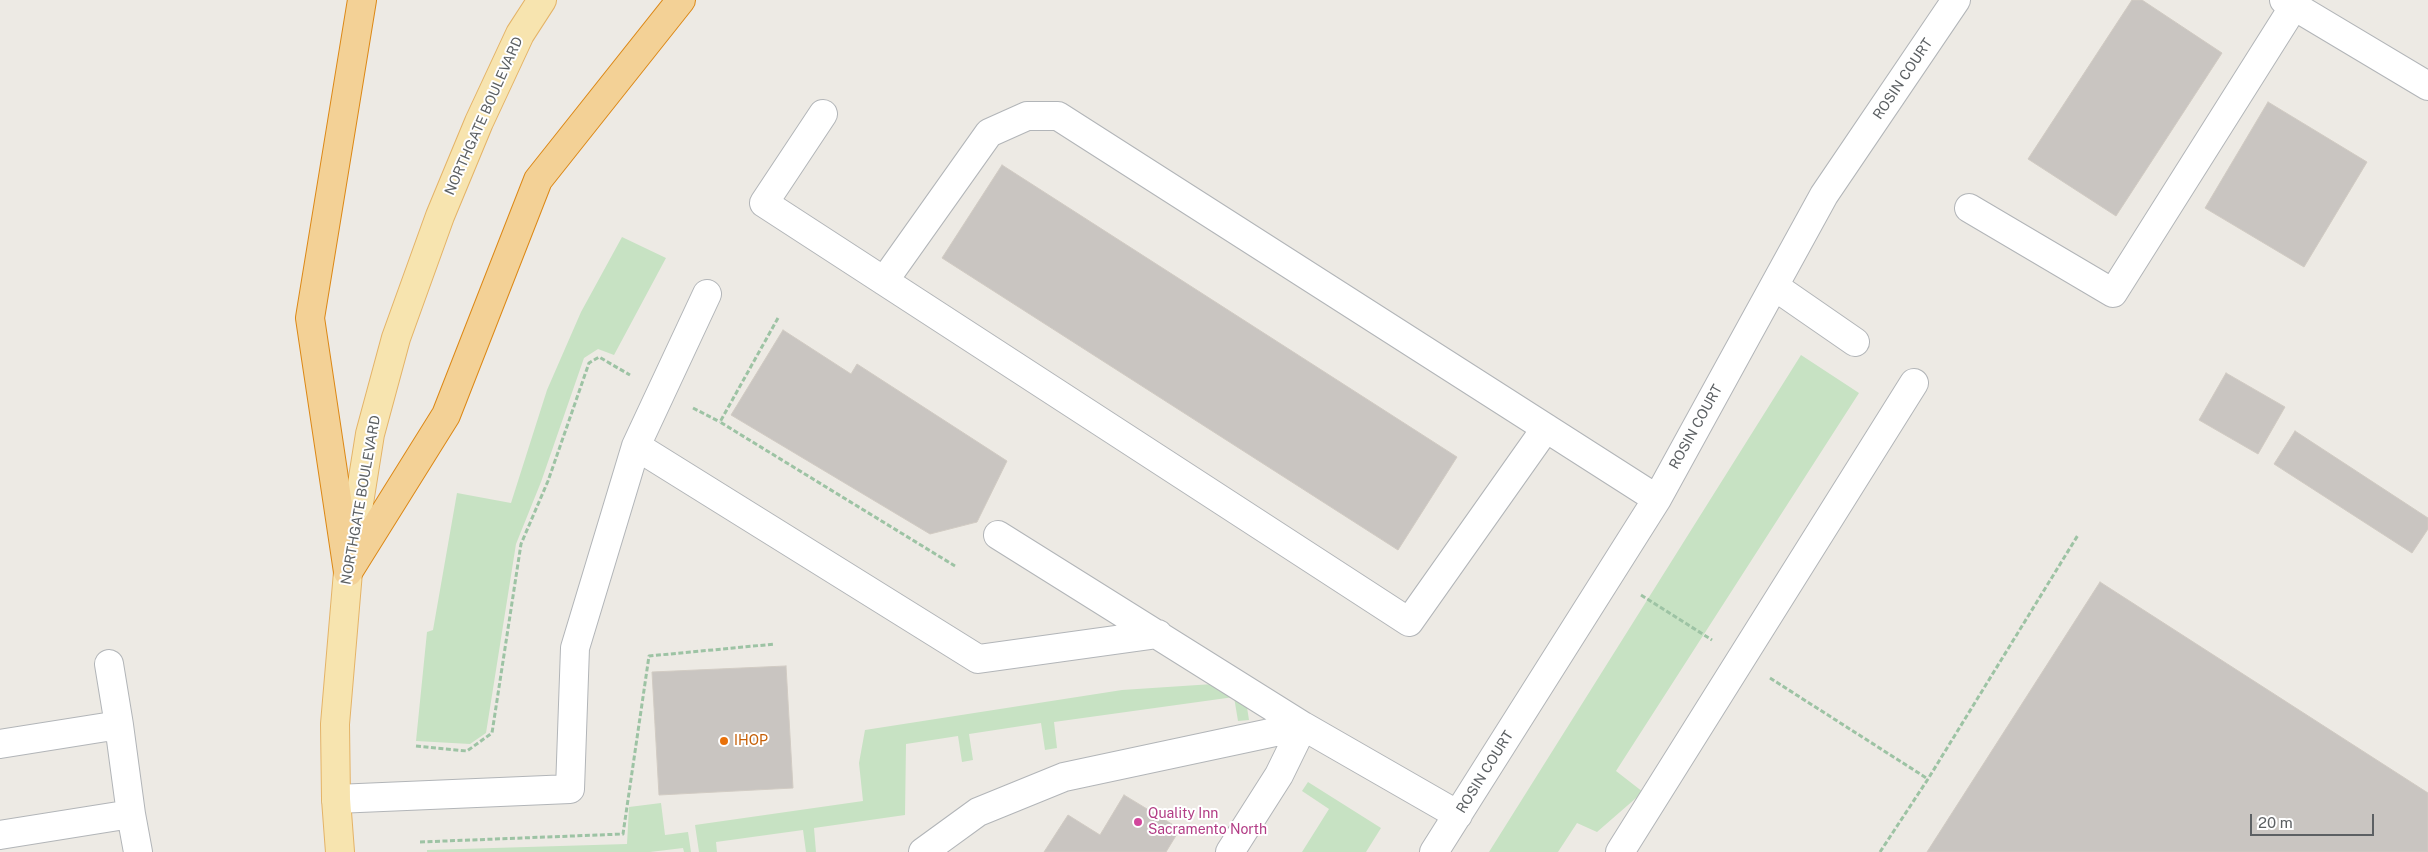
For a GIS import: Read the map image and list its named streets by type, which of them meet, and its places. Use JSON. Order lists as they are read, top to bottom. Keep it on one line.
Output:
{"streets":{"main road":["NORTHGATE BOULEVARD"],"street":["ROSIN COURT"]},"places":["IHOP","Quality Inn Sacramento North"],"scale_bar":"20 m"}
